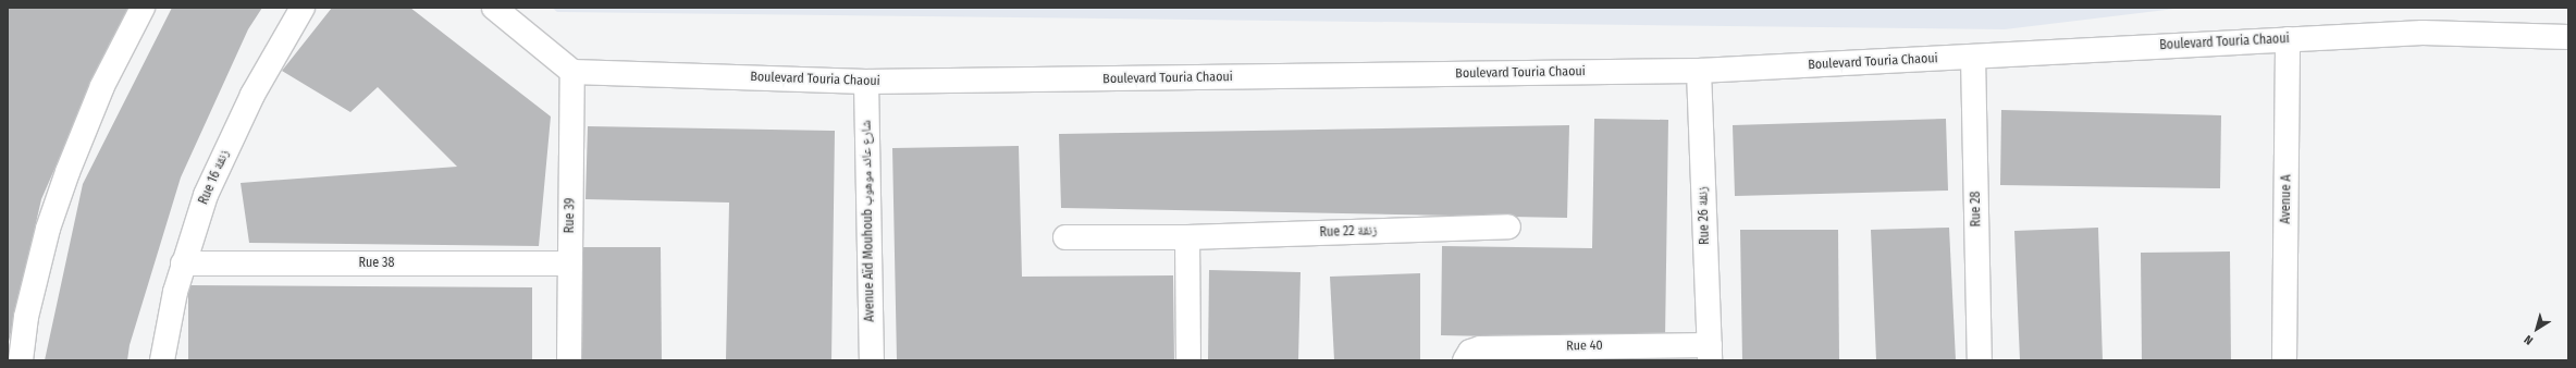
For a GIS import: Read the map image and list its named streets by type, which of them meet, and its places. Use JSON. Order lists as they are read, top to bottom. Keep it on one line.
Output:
{"streets":{"street":["Boulevard Touria Chaoui","Rue 16 زنقة","Avenue A","Rue 28","Rue 39","Rue 26 زنقة","Avenue Aïd Mouhoub شارع عائد موهوب","Rue 22 زنقة","Rue 38","Rue 40"]},"crossings":[["Boulevard Touria Chaoui","Avenue A"],["Boulevard Touria Chaoui","Rue 28"],["Boulevard Touria Chaoui","Rue 39"],["Boulevard Touria Chaoui","Rue 26 زنقة"],["Boulevard Touria Chaoui","Avenue Aïd Mouhoub شارع عائد موهوب"],["Rue 16 زنقة","Rue 38"],["Rue 39","Rue 38"],["Rue 26 زنقة","Rue 40"]],"north":"bottom left"}
